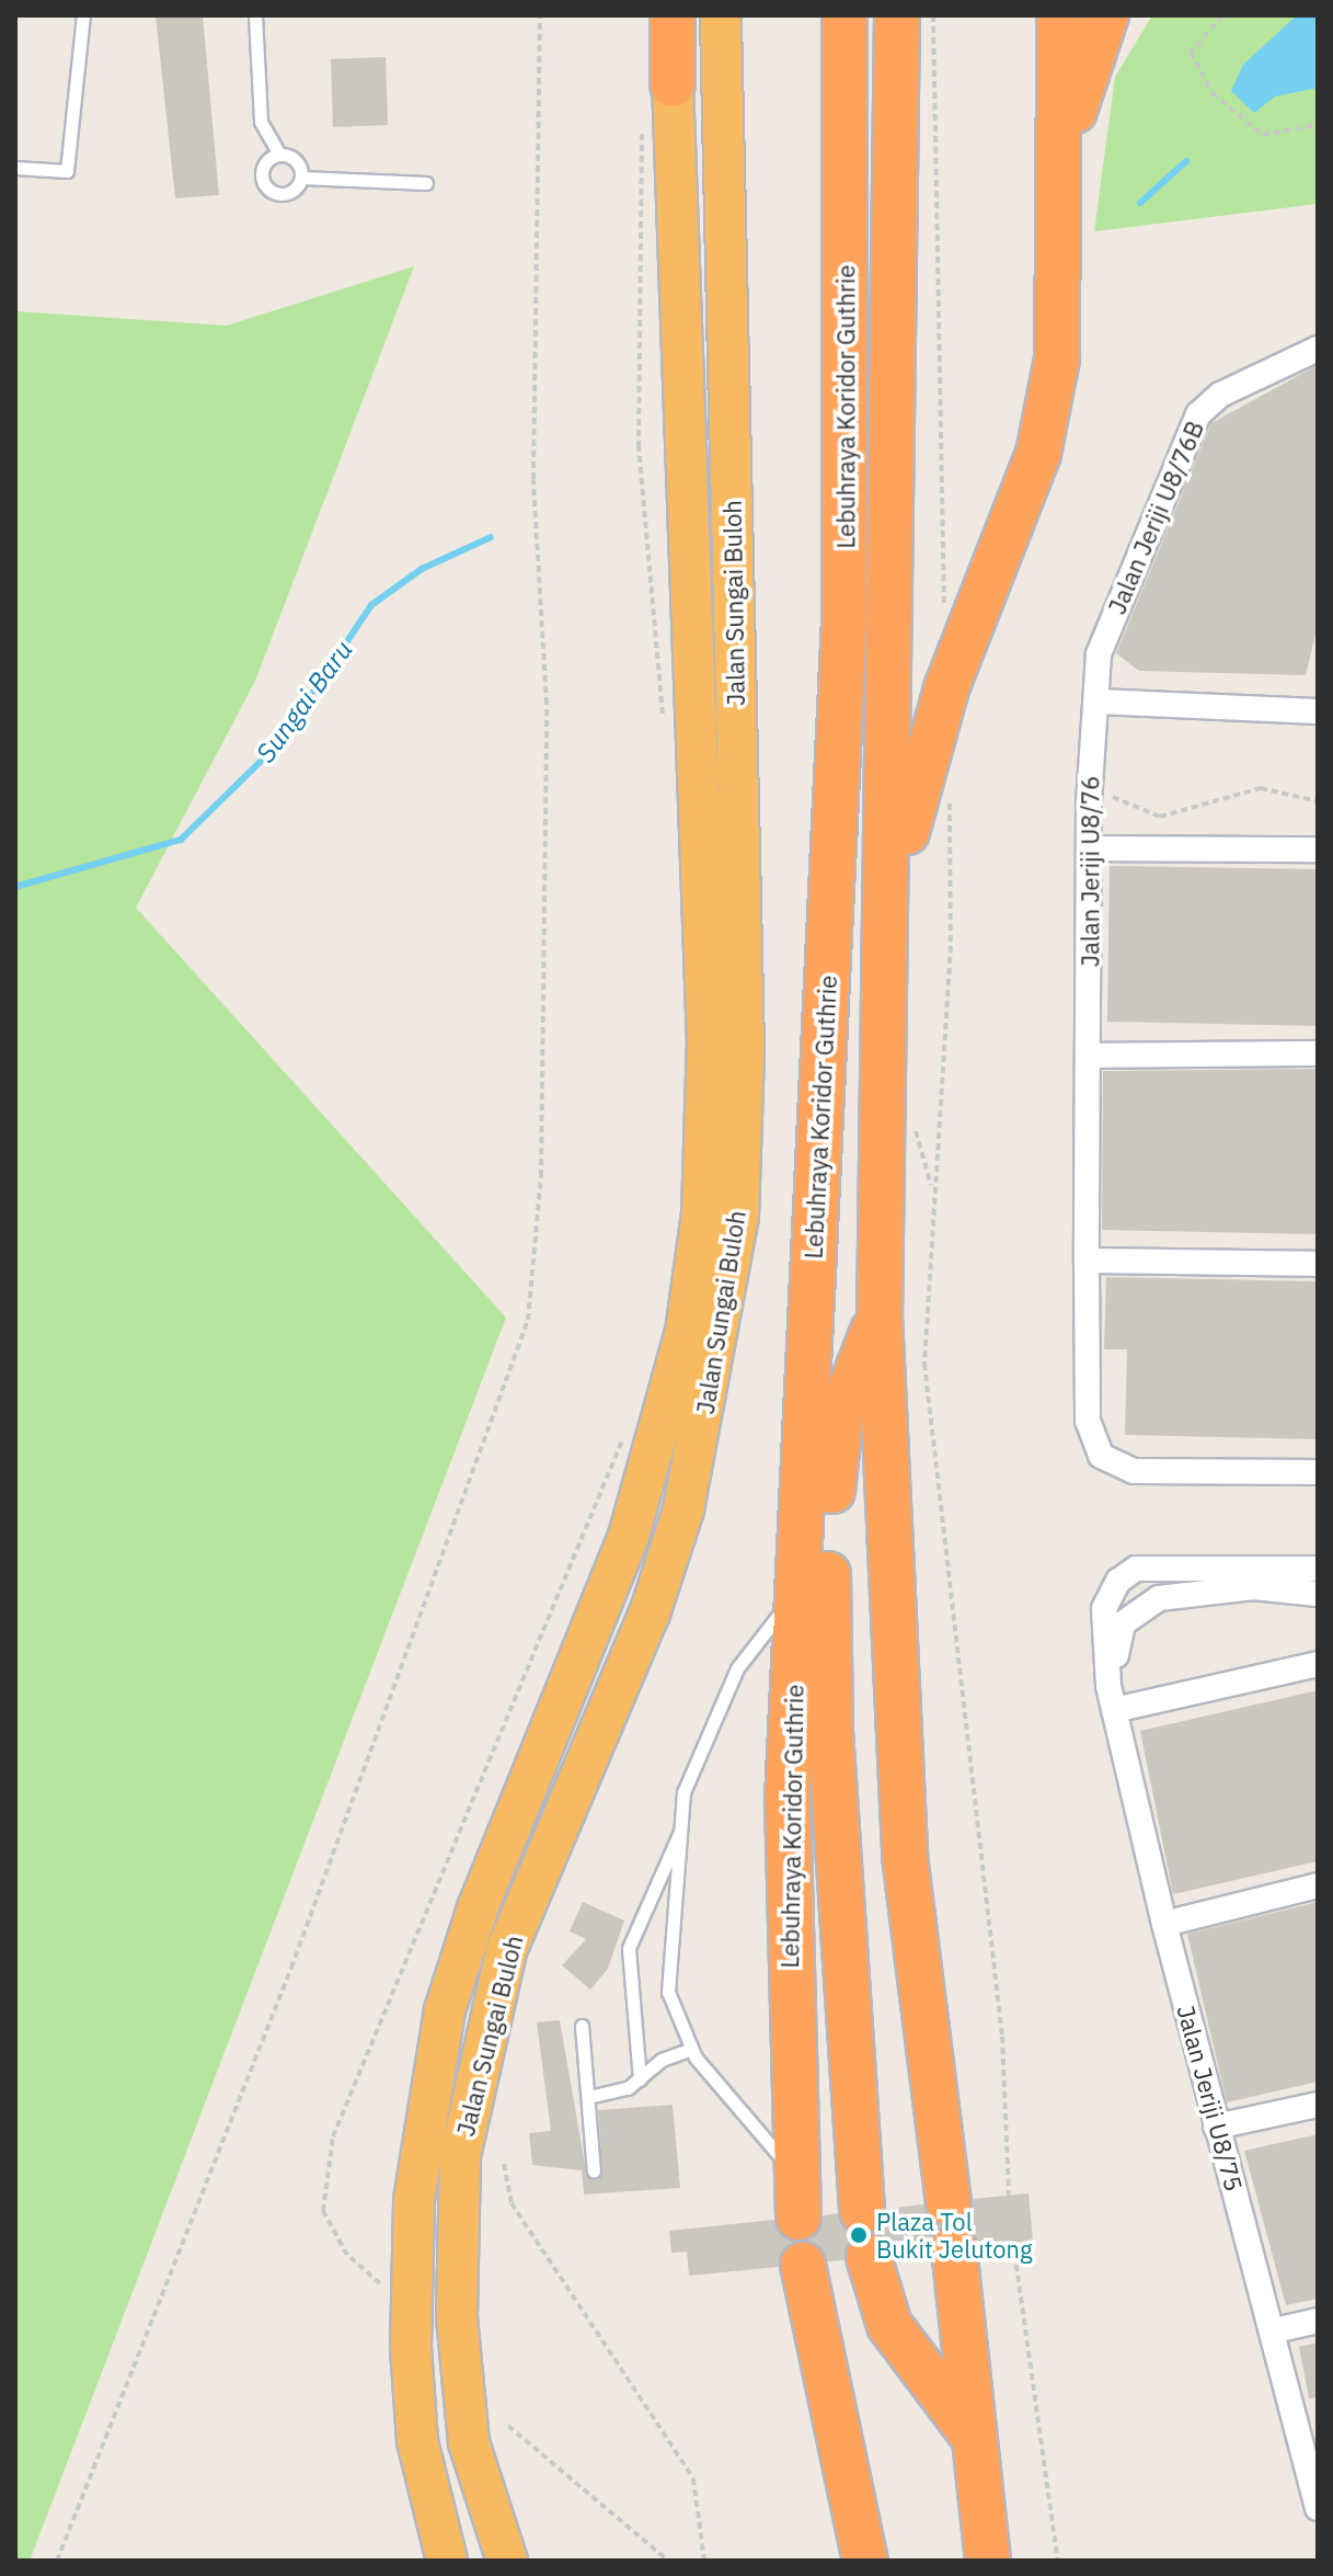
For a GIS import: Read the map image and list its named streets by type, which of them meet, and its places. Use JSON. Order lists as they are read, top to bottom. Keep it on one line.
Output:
{"streets":{"highway":["Lebuhraya Koridor Guthrie","Jalan Sungai Buloh"],"street":["Jalan Jeriji U8/76B","Jalan Jeriji U8/76","Jalan Jeriji U8/75"]},"crossings":[["Jalan Jeriji U8/76B","Jalan Jeriji U8/76"]],"water":["Sungai Baru"],"places":["Plaza Tol Bukit Jelutong"]}
